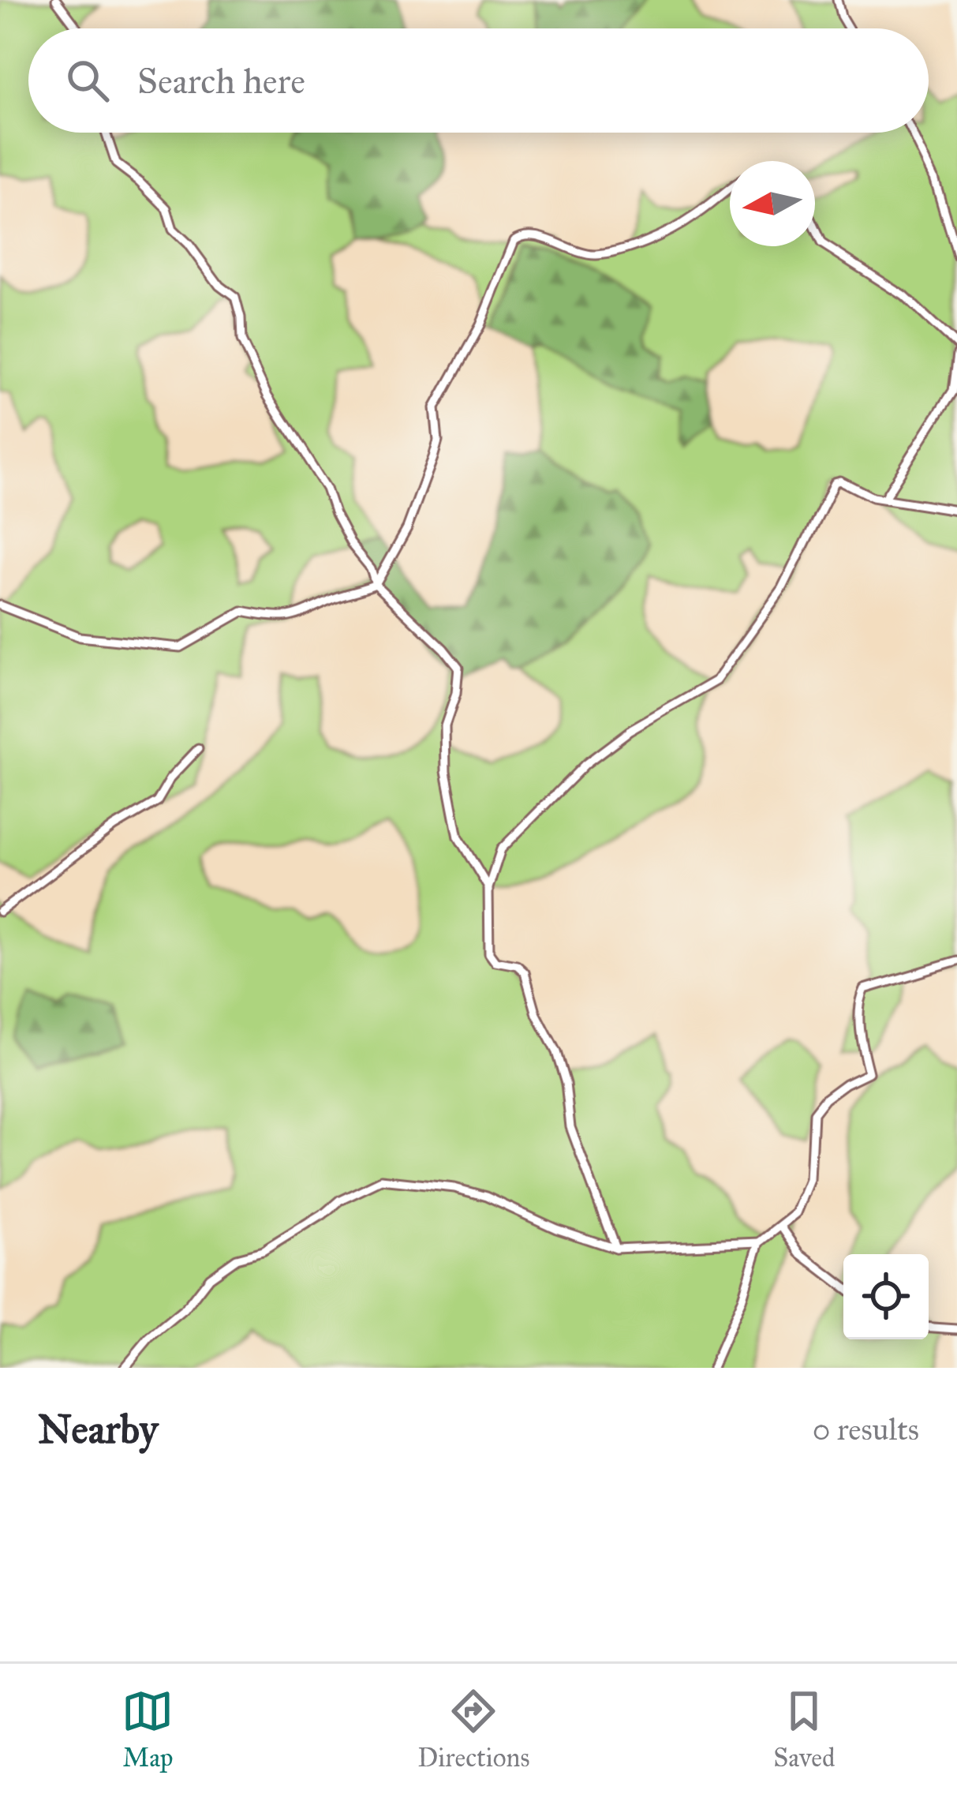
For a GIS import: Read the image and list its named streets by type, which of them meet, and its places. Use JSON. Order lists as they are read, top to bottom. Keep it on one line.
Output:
{"north":"left","page":{"search":"Search here","heading":["Nearby","0 results"],"nav":["Map","Directions","Saved"]}}
